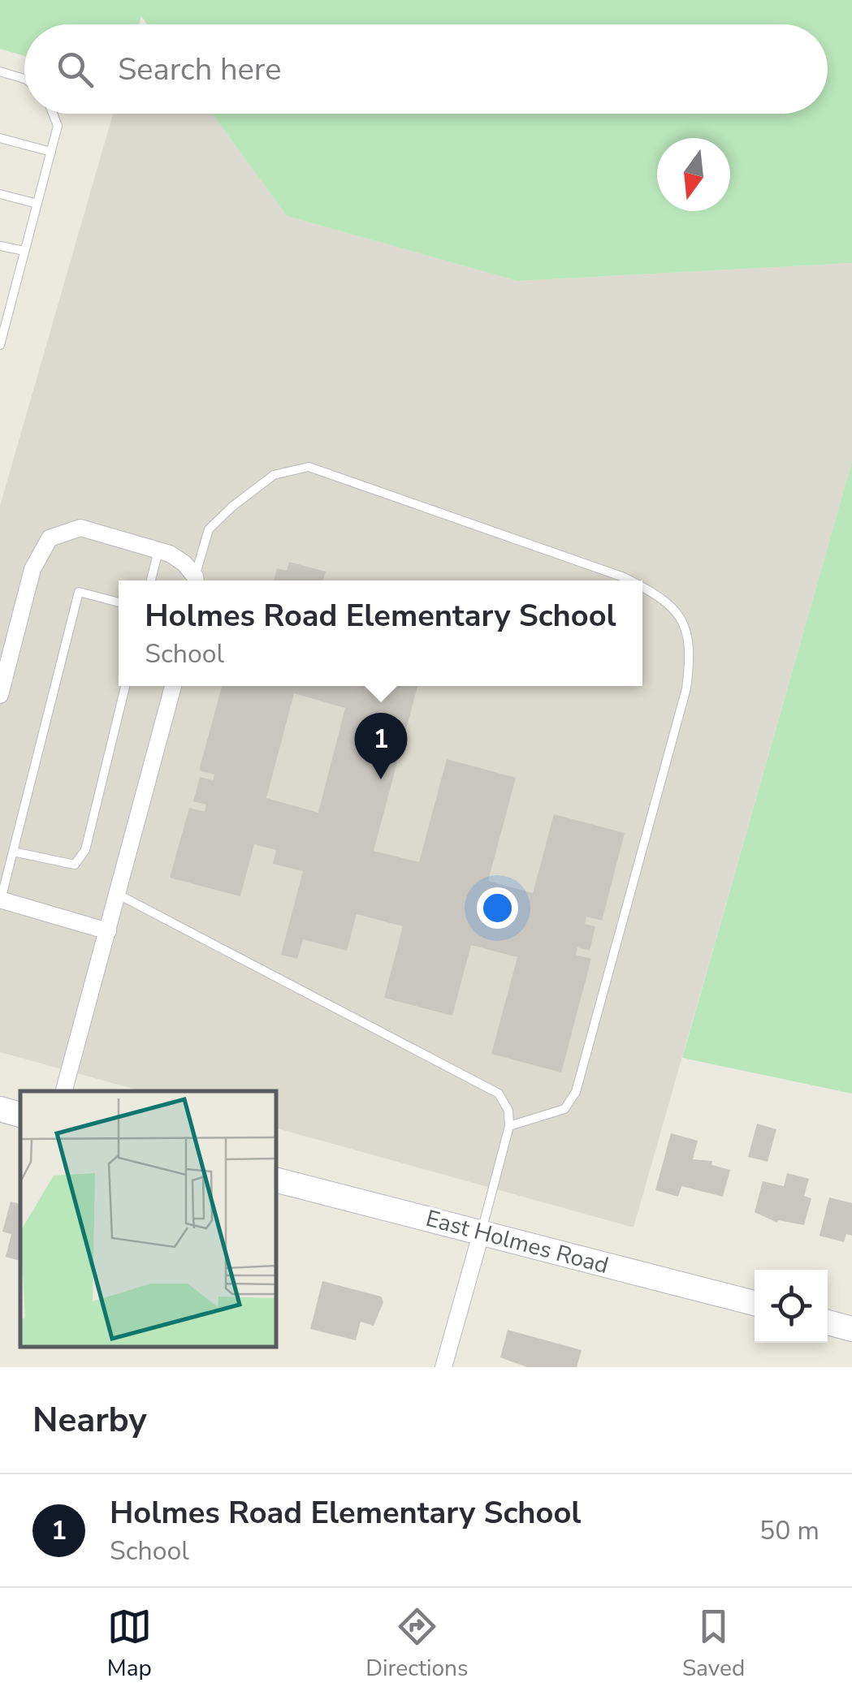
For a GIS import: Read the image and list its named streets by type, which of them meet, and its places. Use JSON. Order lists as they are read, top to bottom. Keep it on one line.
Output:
{"streets":{"main road":["East Holmes Road"]},"north":"bottom","page":{"search":"Search here","popup":["Holmes Road Elementary School","School"],"pins":"1","heading":"Nearby","list":[{"mark":"1","name":"Holmes Road Elementary School","note":"School","value":"50 m"}],"nav":["Map","Directions","Saved"]}}
